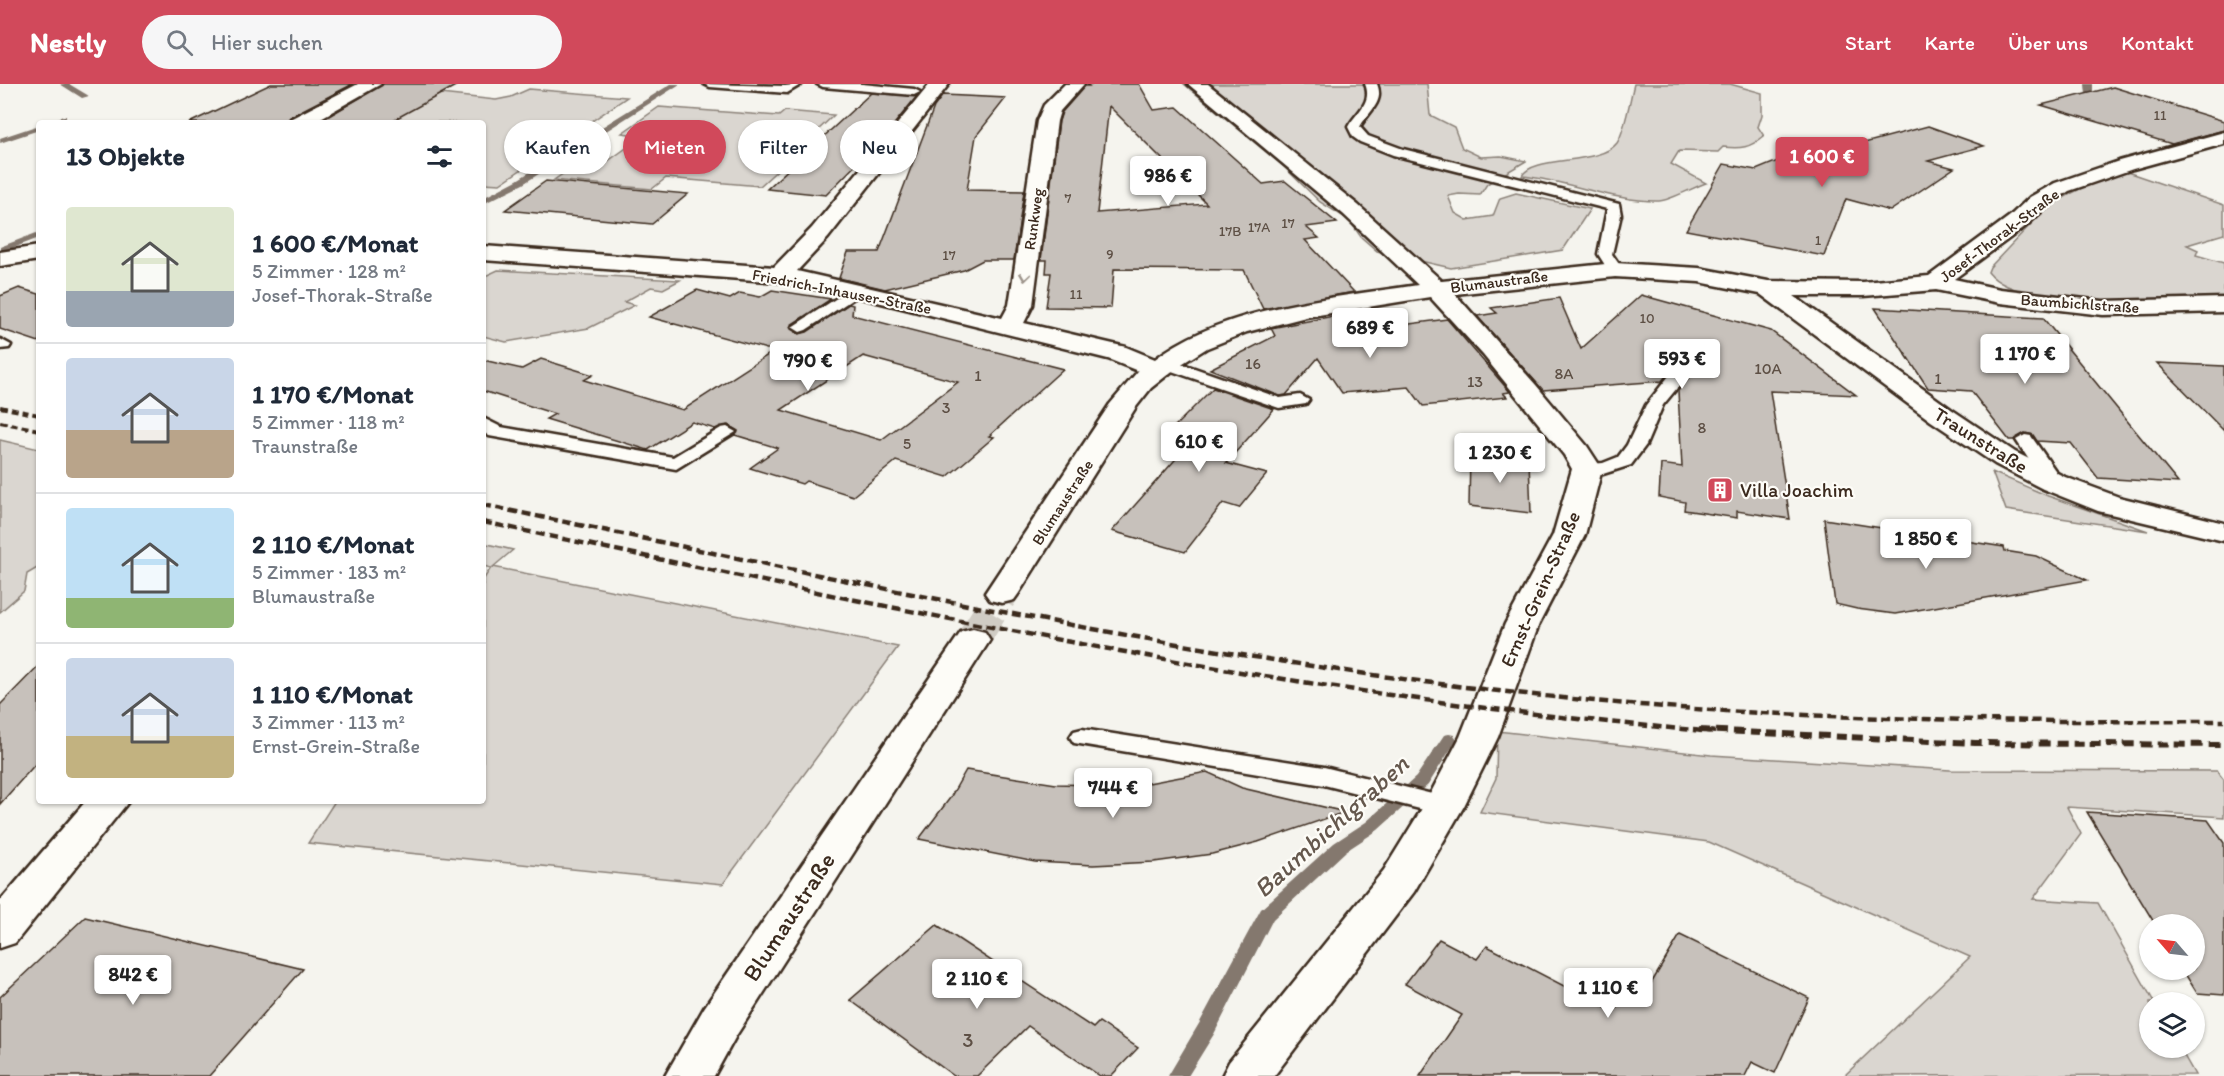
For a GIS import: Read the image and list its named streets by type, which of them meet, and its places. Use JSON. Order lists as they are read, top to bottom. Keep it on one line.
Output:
{"streets":{"street":["Runkweg","Josef-Thorak-Straße","Blumaustraße","Friedrich-Inhauser-Straße","Baumbichlstraße","Traunstraße","Ernst-Grein-Straße"]},"crossings":[["Runkweg","Friedrich-Inhauser-Straße"],["Josef-Thorak-Straße","Blumaustraße"],["Josef-Thorak-Straße","Baumbichlstraße"],["Josef-Thorak-Straße","Traunstraße"],["Blumaustraße","Friedrich-Inhauser-Straße"],["Blumaustraße","Traunstraße"]],"water":["Baumbichlgraben"],"places":{"building":["Villa Joachim"]},"house_numbers":["11","7","17","17A","17B","1","9","17","11","10","16","10A","8A","1","1","13","3","8","5","3"],"north":"top left","page":{"header":"Nestly","search":"Hier suchen","nav":["Start","Karte","Über uns","Kontakt"],"chip":["Kaufen","Mieten","Filter","Neu"],"heading":"13 Objekte","price":["1 600 €","986 €","689 €","1 170 €","593 €","790 €","610 €","1 230 €","1 850 €","744 €","842 €","2 110 €","1 110 €"],"list":[{"name":"1 600 €/Monat","note":"5 Zimmer · 128 m² · Josef-Thorak-Straße"},{"name":"1 170 €/Monat","note":"5 Zimmer · 118 m² · Traunstraße"},{"name":"2 110 €/Monat","note":"5 Zimmer · 183 m² · Blumaustraße"},{"name":"1 110 €/Monat","note":"3 Zimmer · 113 m² · Ernst-Grein-Straße"}]}}
